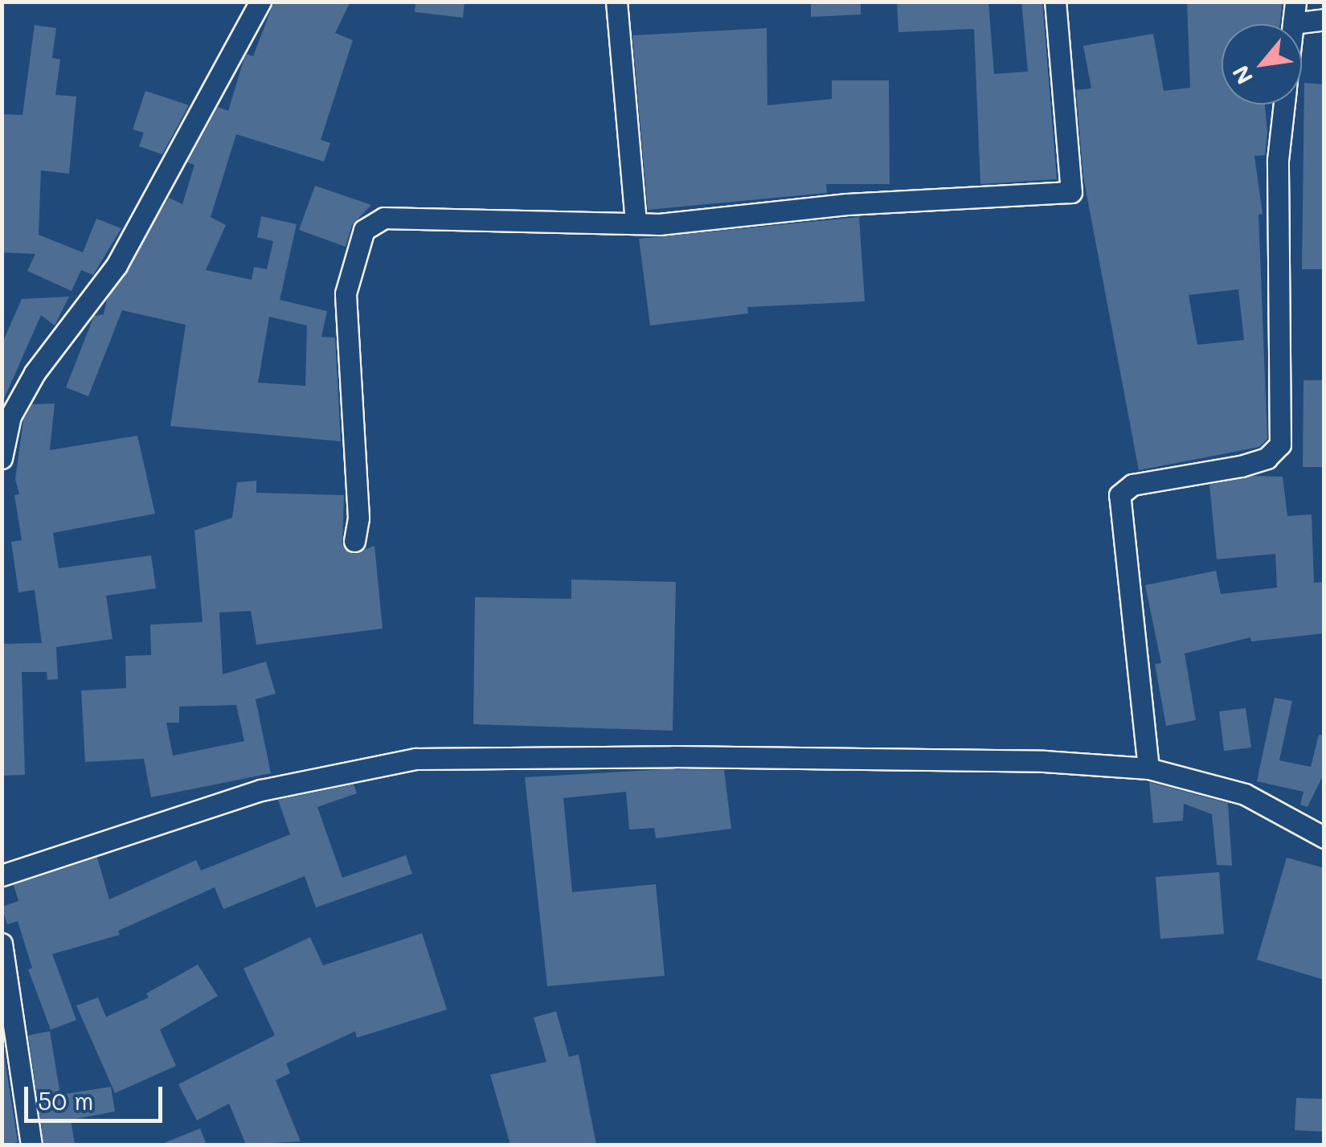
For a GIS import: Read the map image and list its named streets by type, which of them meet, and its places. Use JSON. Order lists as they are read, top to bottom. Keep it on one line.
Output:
{"scale_bar":"50 m","north":"bottom left"}
